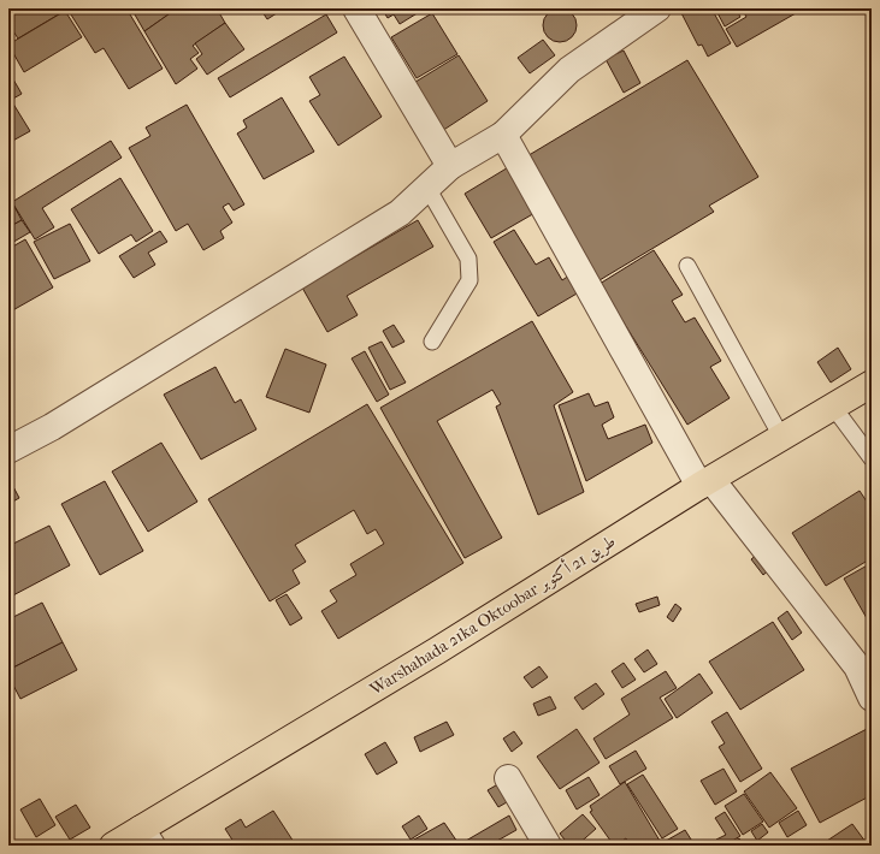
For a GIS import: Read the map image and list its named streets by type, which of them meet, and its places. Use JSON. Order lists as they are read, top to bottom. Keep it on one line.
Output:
{"streets":{"main road":["Warshahada 21ka Oktoobar طريق 21 أكتوبر"]}}
